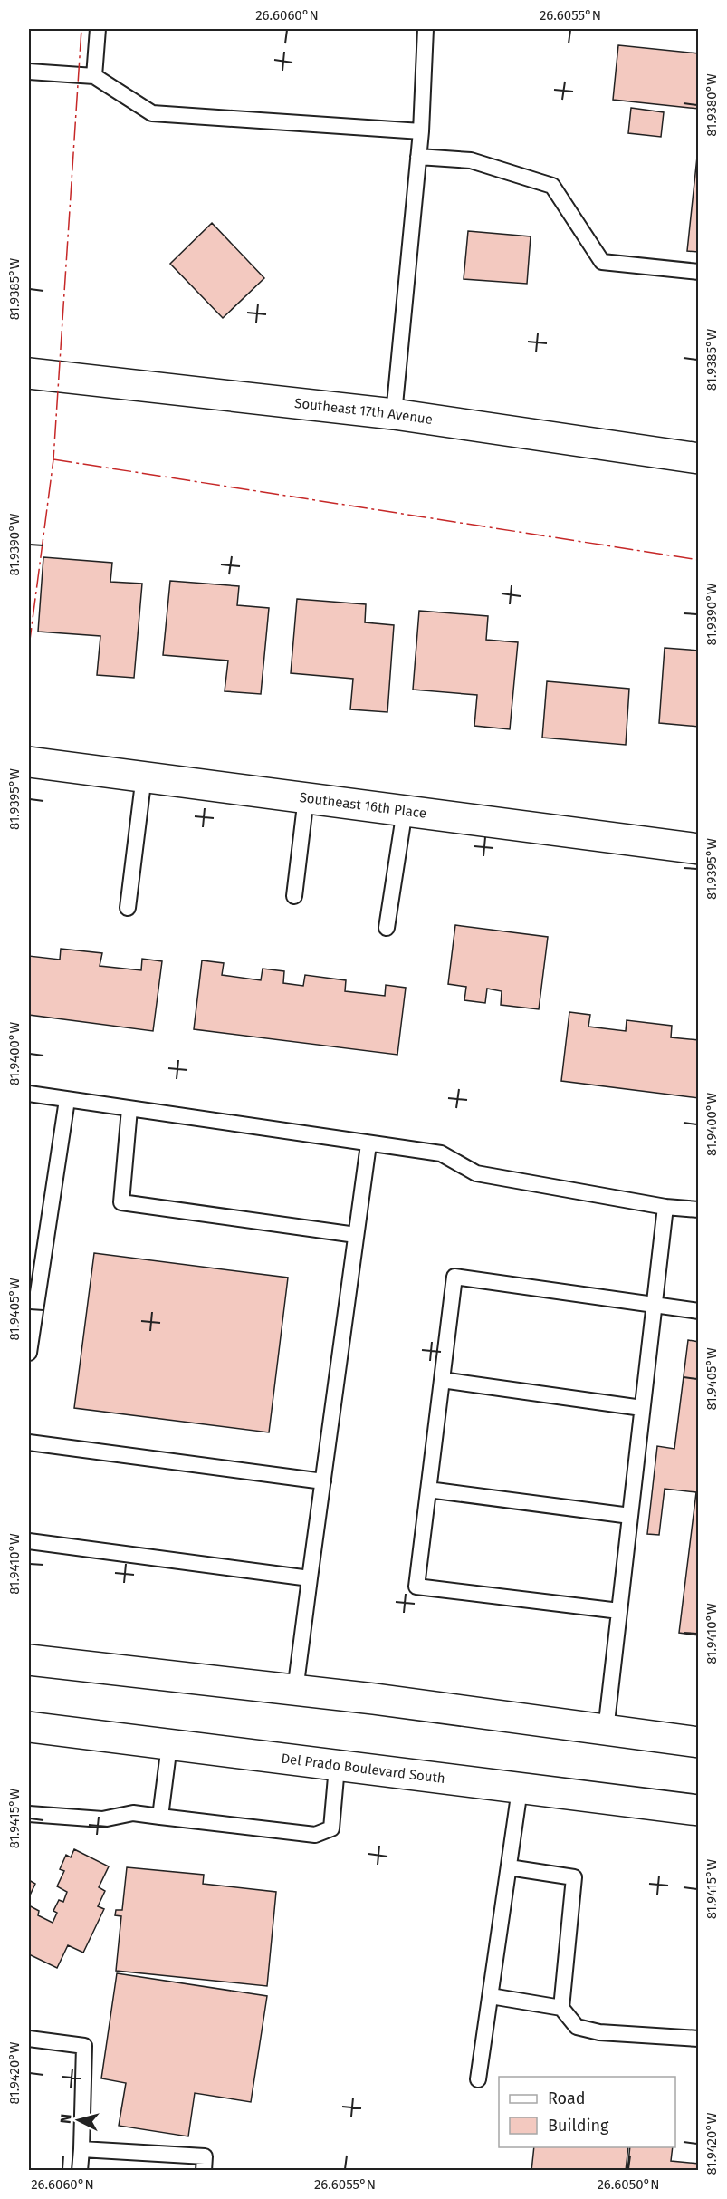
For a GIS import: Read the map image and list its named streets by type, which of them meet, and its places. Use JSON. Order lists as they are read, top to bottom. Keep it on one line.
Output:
{"streets":{"street":["Southeast 17th Avenue","Southeast 16th Place","Del Prado Boulevard South"]},"legend":["Road","Building"],"north":"left","coordinates":["26.6060°N","26.6055°N","81.9380°W","81.9385°W","81.9390°W","81.9395°W","81.9400°W","81.9405°W","81.9410°W","81.9415°W","81.9420°W","26.6050°N"]}
